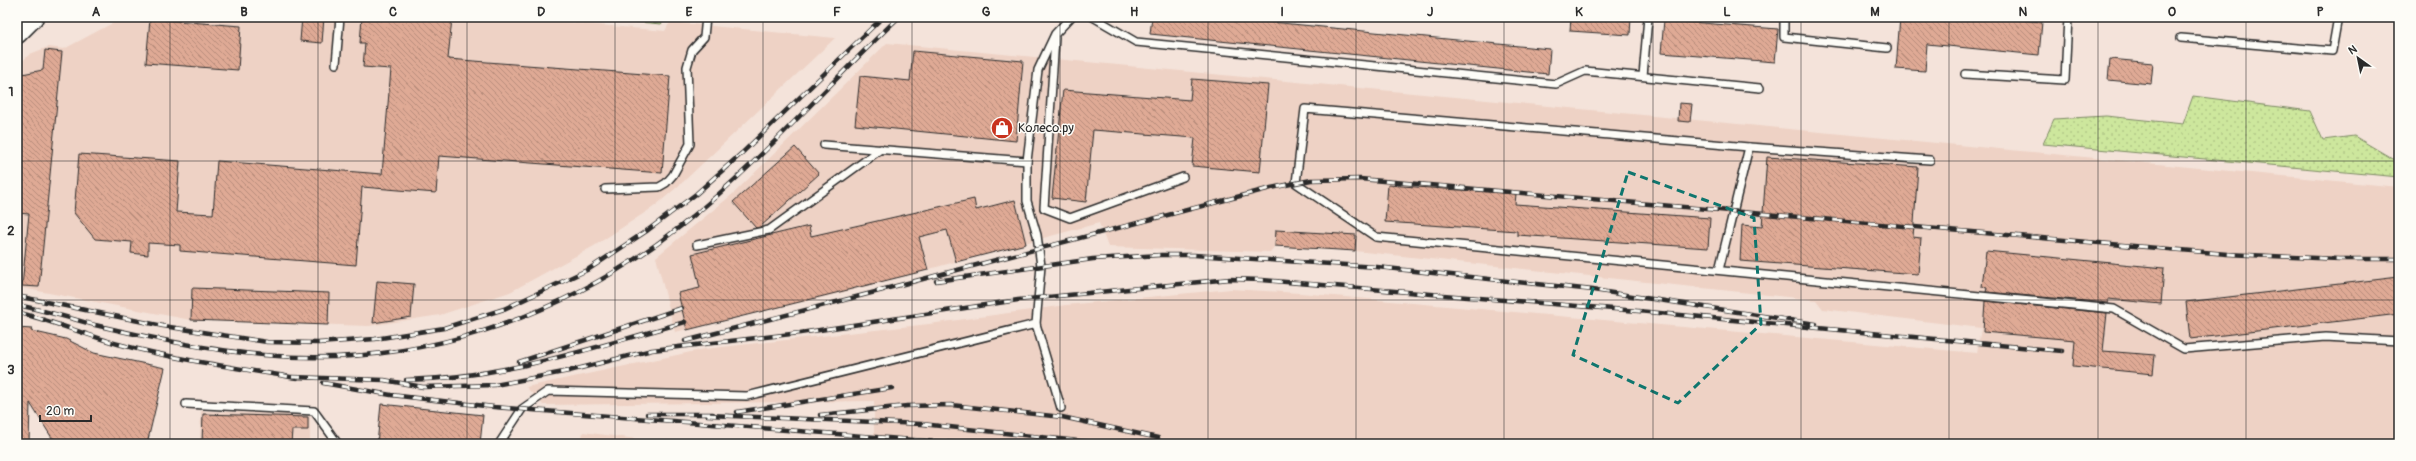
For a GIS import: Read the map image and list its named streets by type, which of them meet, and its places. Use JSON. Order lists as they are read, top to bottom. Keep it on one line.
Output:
{"places":{"shop":["Колесо.ру"]},"scale_bar":"20 m","north":"top left","grid":{"columns":["A","B","C","D","E","F","G","H","I","J","K","L","M","N","O","P"],"rows":["1","2","3"]}}
